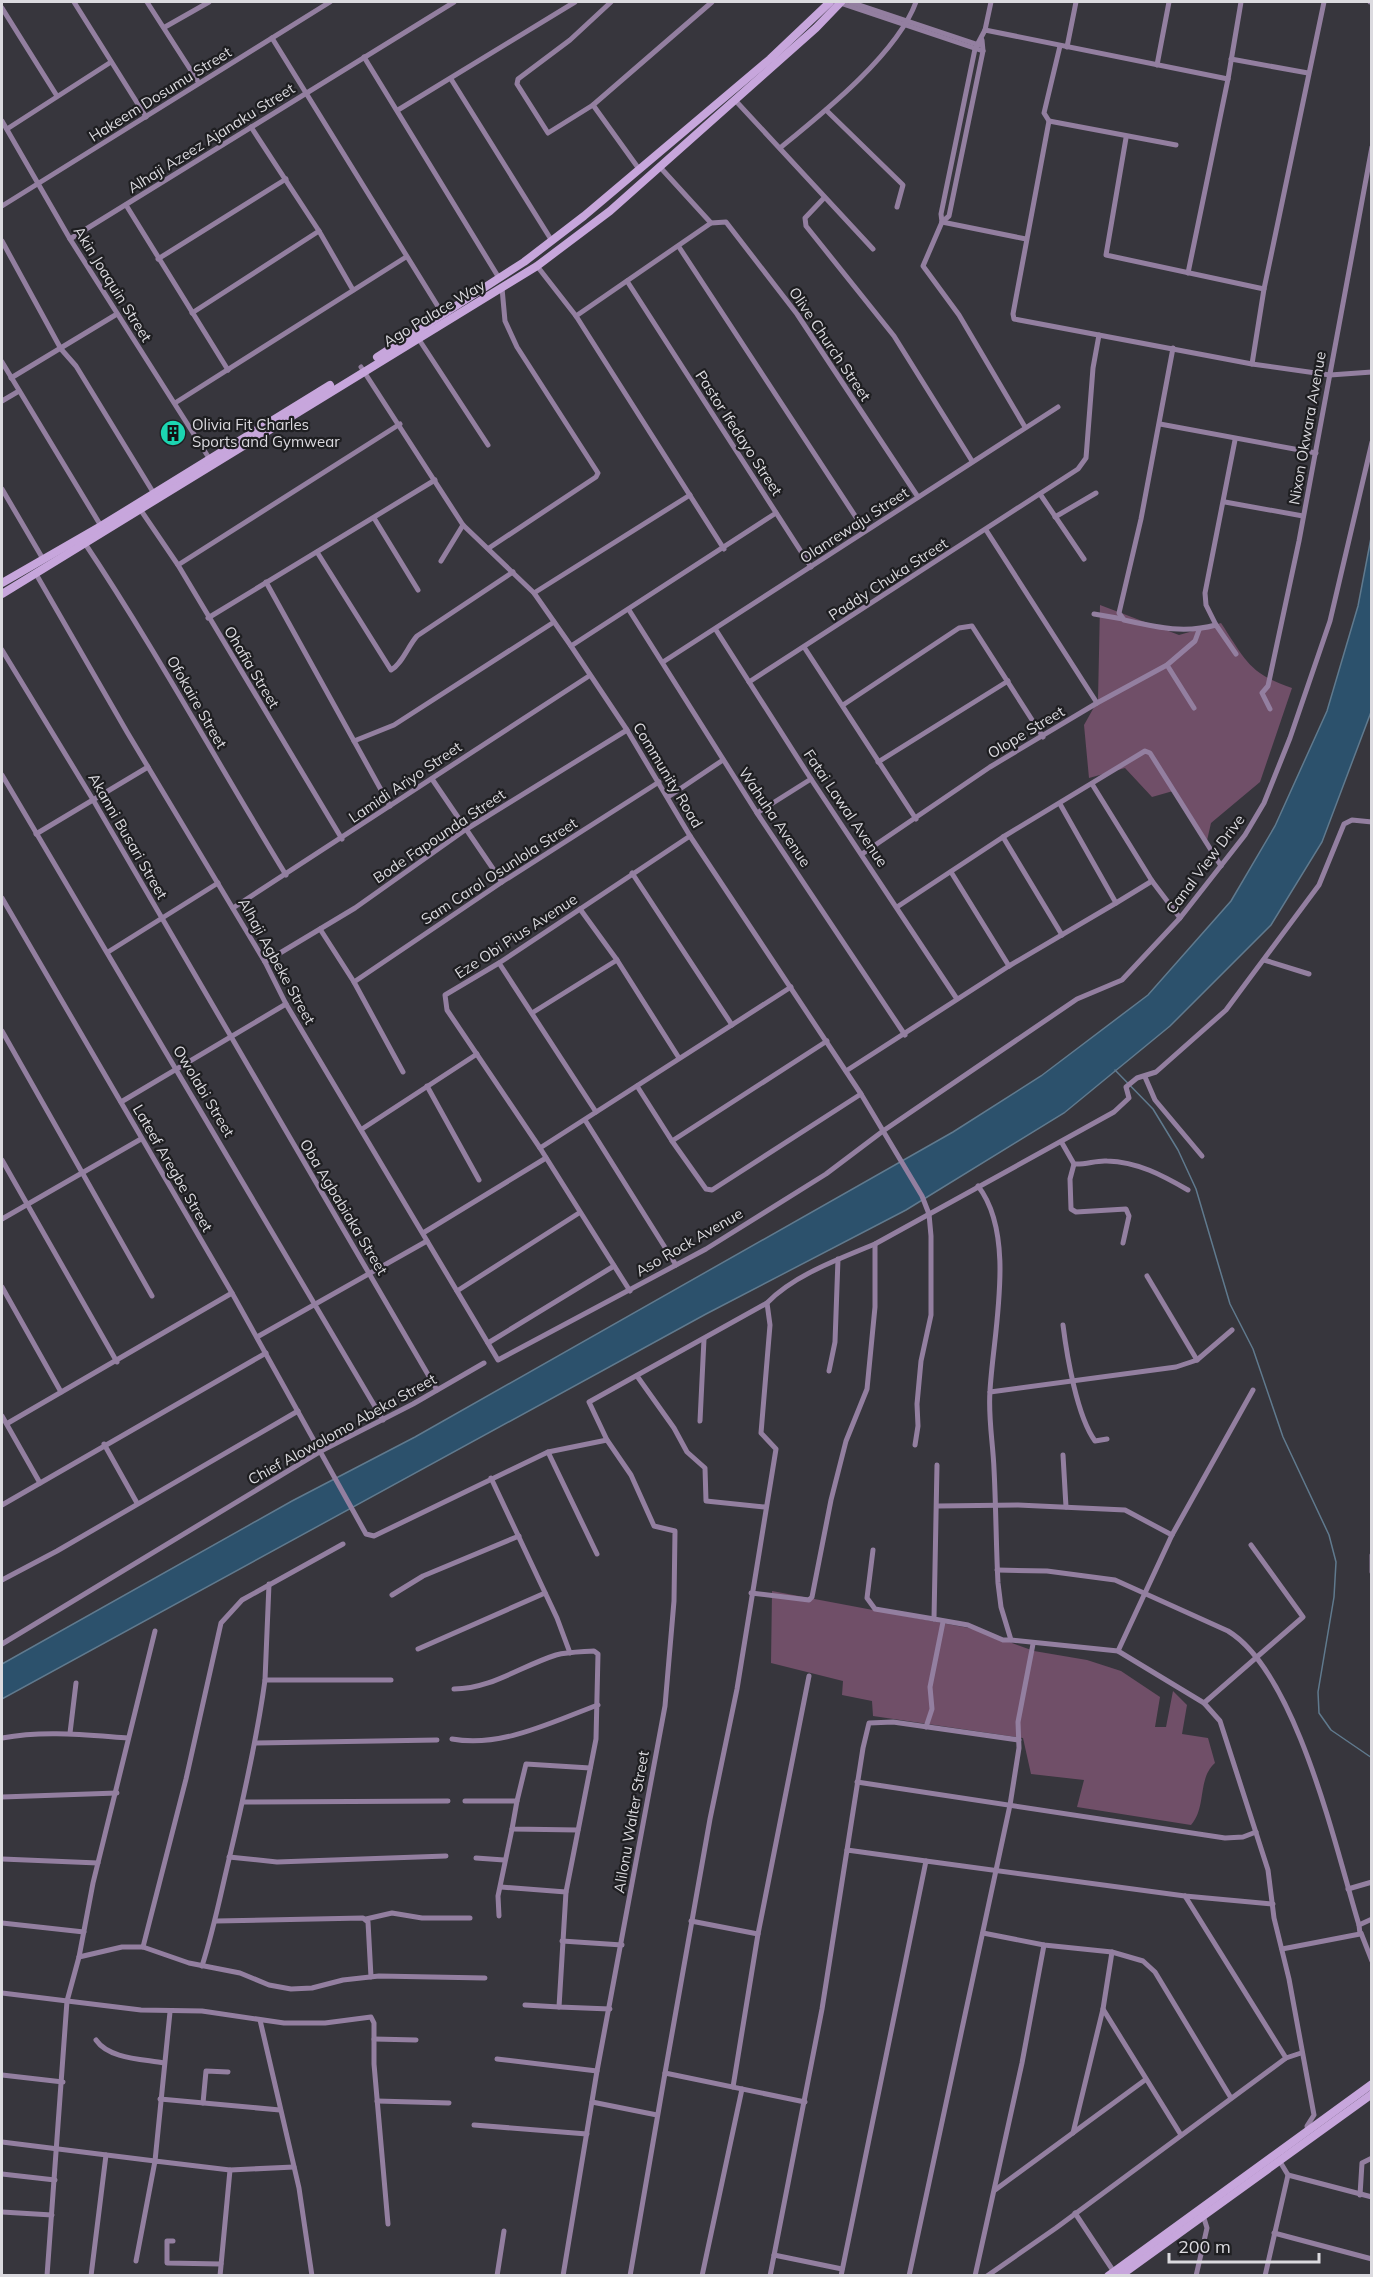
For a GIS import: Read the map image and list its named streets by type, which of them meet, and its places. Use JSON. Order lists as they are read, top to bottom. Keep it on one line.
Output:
{"streets":{"main road":["Ago Palace Way"],"street":["Hakeem Dosumu Street","Alhaji Azeez Ajanaku Street","Akin Joaquin Street","Olive Church Street","Nixon Okwara Avenue","Pastor Ifedayo Street","Olanrewaju Street","Paddy Chuka Street","Ohafia Street","Ofokaire Street","Olope Street","Community Road","Lamidi Ariyo Street","Fatai Lawal Avenue","Wahuha Avenue","Akanni Busari Street","Bode Fapounda Street","Canal View Drive","Sam Carol Osunlola Street","Eze Obi Pius Avenue","Alhaji Agbeke Street","Owolabi Street","Lateef Aregbe Street","Oba Agbabiaka Street","Aso Rock Avenue","Chief Alowolomo Abeka Street","Alilonu Walter Street"]},"crossings":[["Hakeem Dosumu Street","Akin Joaquin Street"],["Alhaji Azeez Ajanaku Street","Akin Joaquin Street"],["Akin Joaquin Street","Ago Palace Way"],["Ago Palace Way","Ohafia Street"],["Ago Palace Way","Ofokaire Street"],["Ago Palace Way","Community Road"],["Ago Palace Way","Alhaji Agbeke Street"],["Olive Church Street","Olanrewaju Street"],["Pastor Ifedayo Street","Community Road"],["Pastor Ifedayo Street","Wahuha Avenue"],["Olanrewaju Street","Fatai Lawal Avenue"],["Olanrewaju Street","Wahuha Avenue"],["Paddy Chuka Street","Fatai Lawal Avenue"],["Ohafia Street","Lamidi Ariyo Street"],["Ofokaire Street","Lamidi Ariyo Street"],["Olope Street","Fatai Lawal Avenue"],["Community Road","Lamidi Ariyo Street"],["Community Road","Bode Fapounda Street"],["Community Road","Canal View Drive"],["Community Road","Sam Carol Osunlola Street"],["Community Road","Eze Obi Pius Avenue"],["Community Road","Aso Rock Avenue"],["Lamidi Ariyo Street","Alhaji Agbeke Street"],["Akanni Busari Street","Oba Agbabiaka Street"],["Bode Fapounda Street","Alhaji Agbeke Street"],["Canal View Drive","Aso Rock Avenue"],["Eze Obi Pius Avenue","Aso Rock Avenue"],["Alhaji Agbeke Street","Aso Rock Avenue"],["Owolabi Street","Chief Alowolomo Abeka Street"],["Lateef Aregbe Street","Chief Alowolomo Abeka Street"],["Oba Agbabiaka Street","Chief Alowolomo Abeka Street"]],"places":{"building":["Olivia Fit Charles Sports and Gymwear"]},"scale_bar":"200 m"}
